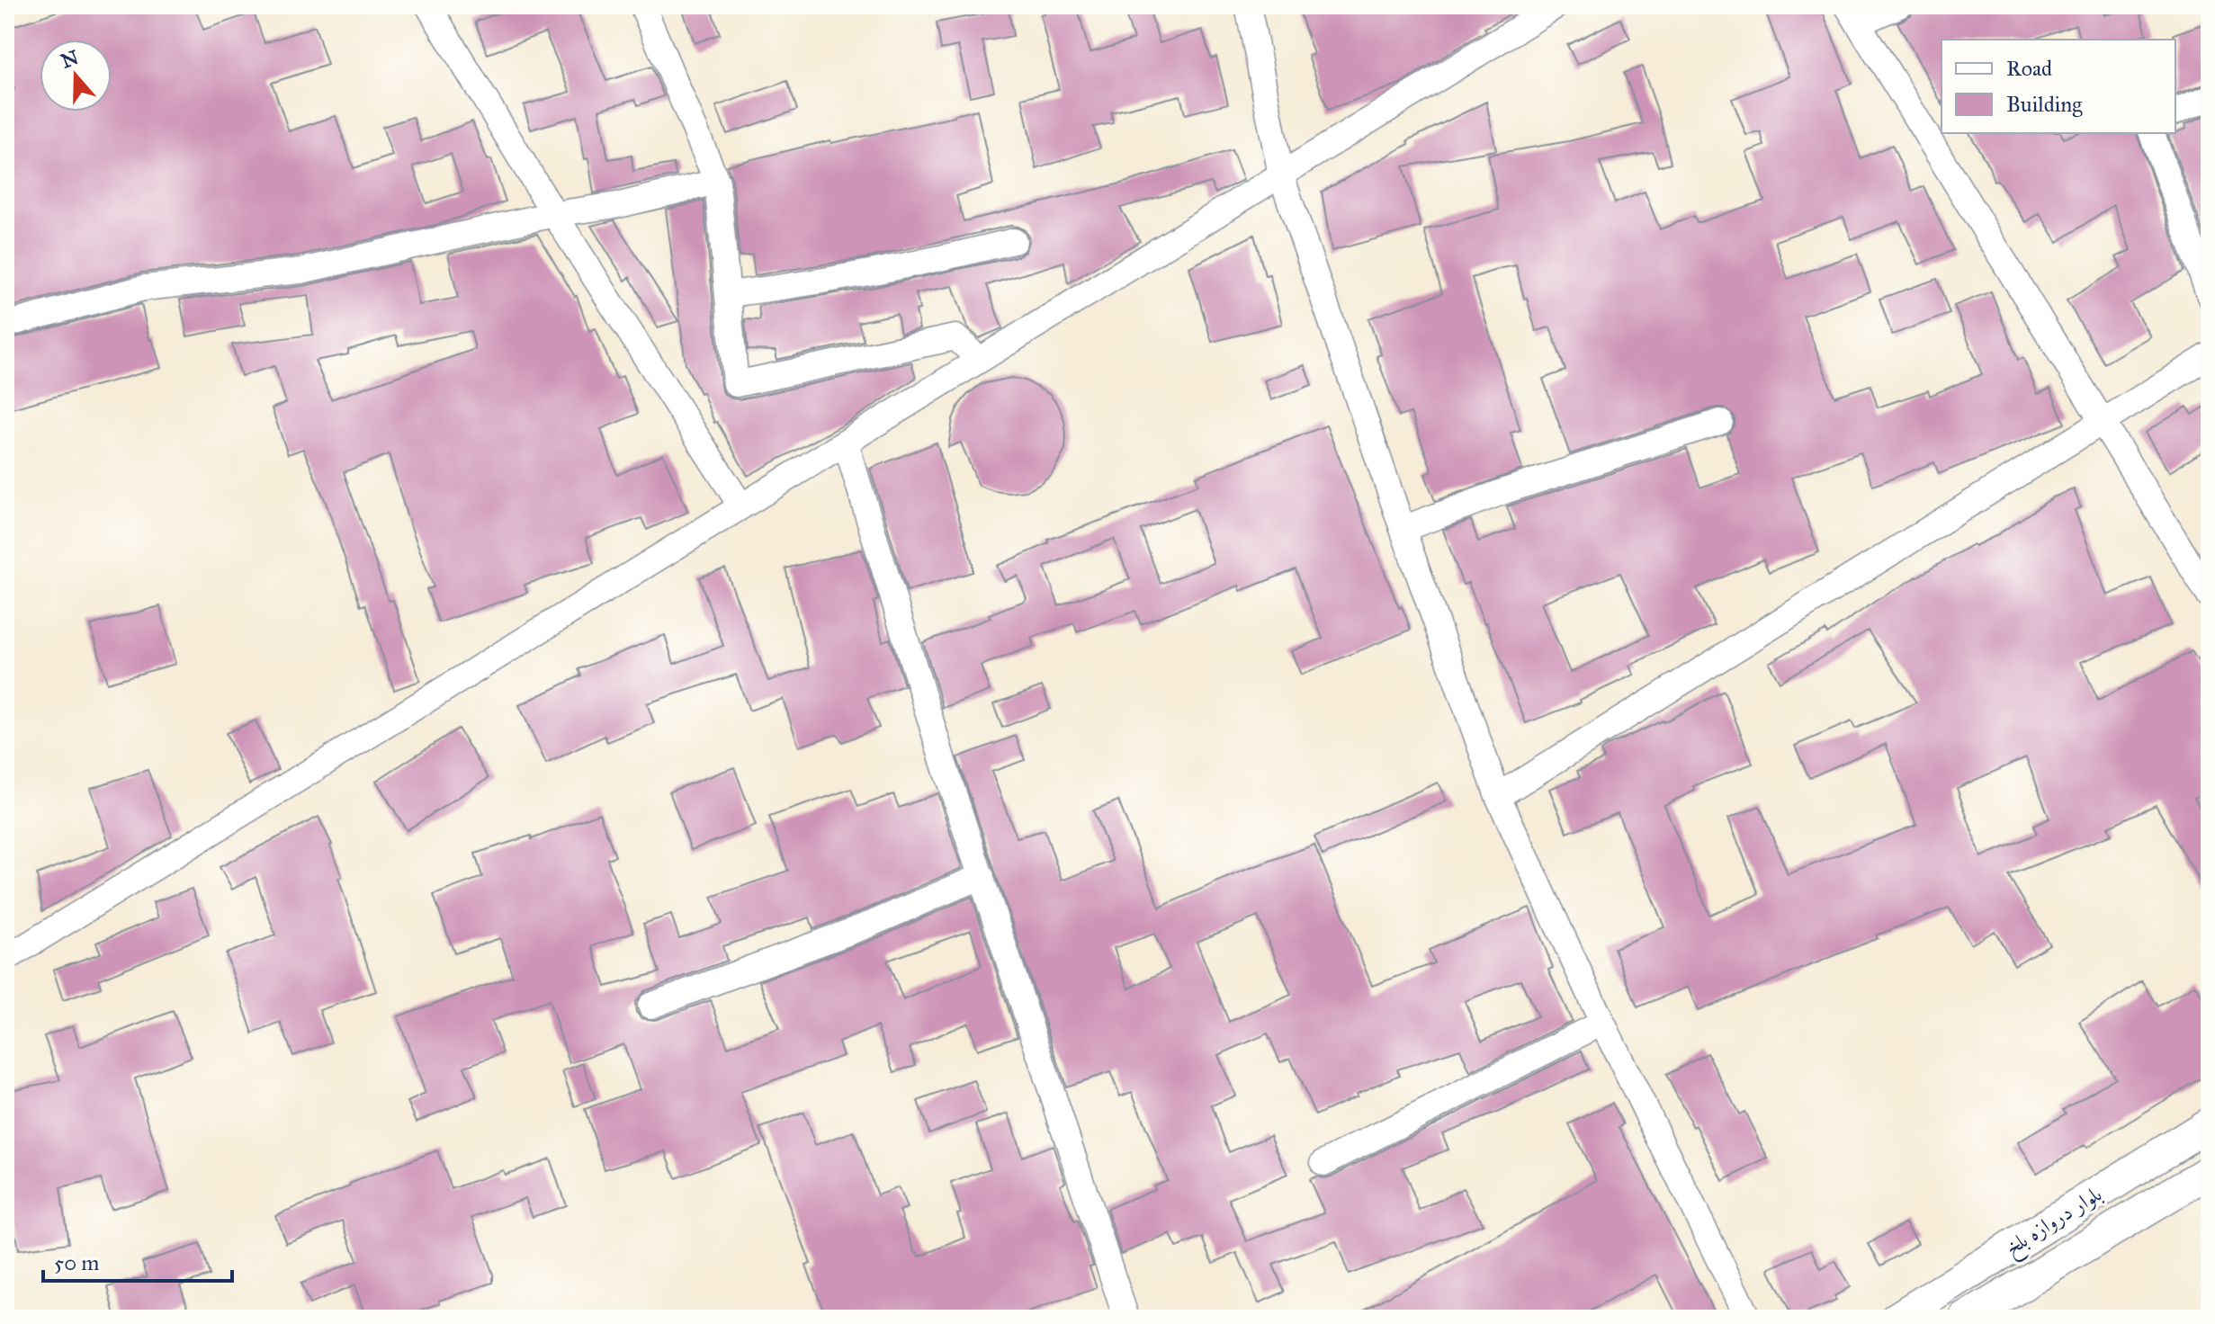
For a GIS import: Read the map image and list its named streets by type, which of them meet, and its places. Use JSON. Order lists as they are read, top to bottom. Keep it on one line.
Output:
{"streets":{"main road":["بلوار دروازه بلخ"]},"legend":["Road","Building"],"scale_bar":"50 m","north":"top"}
